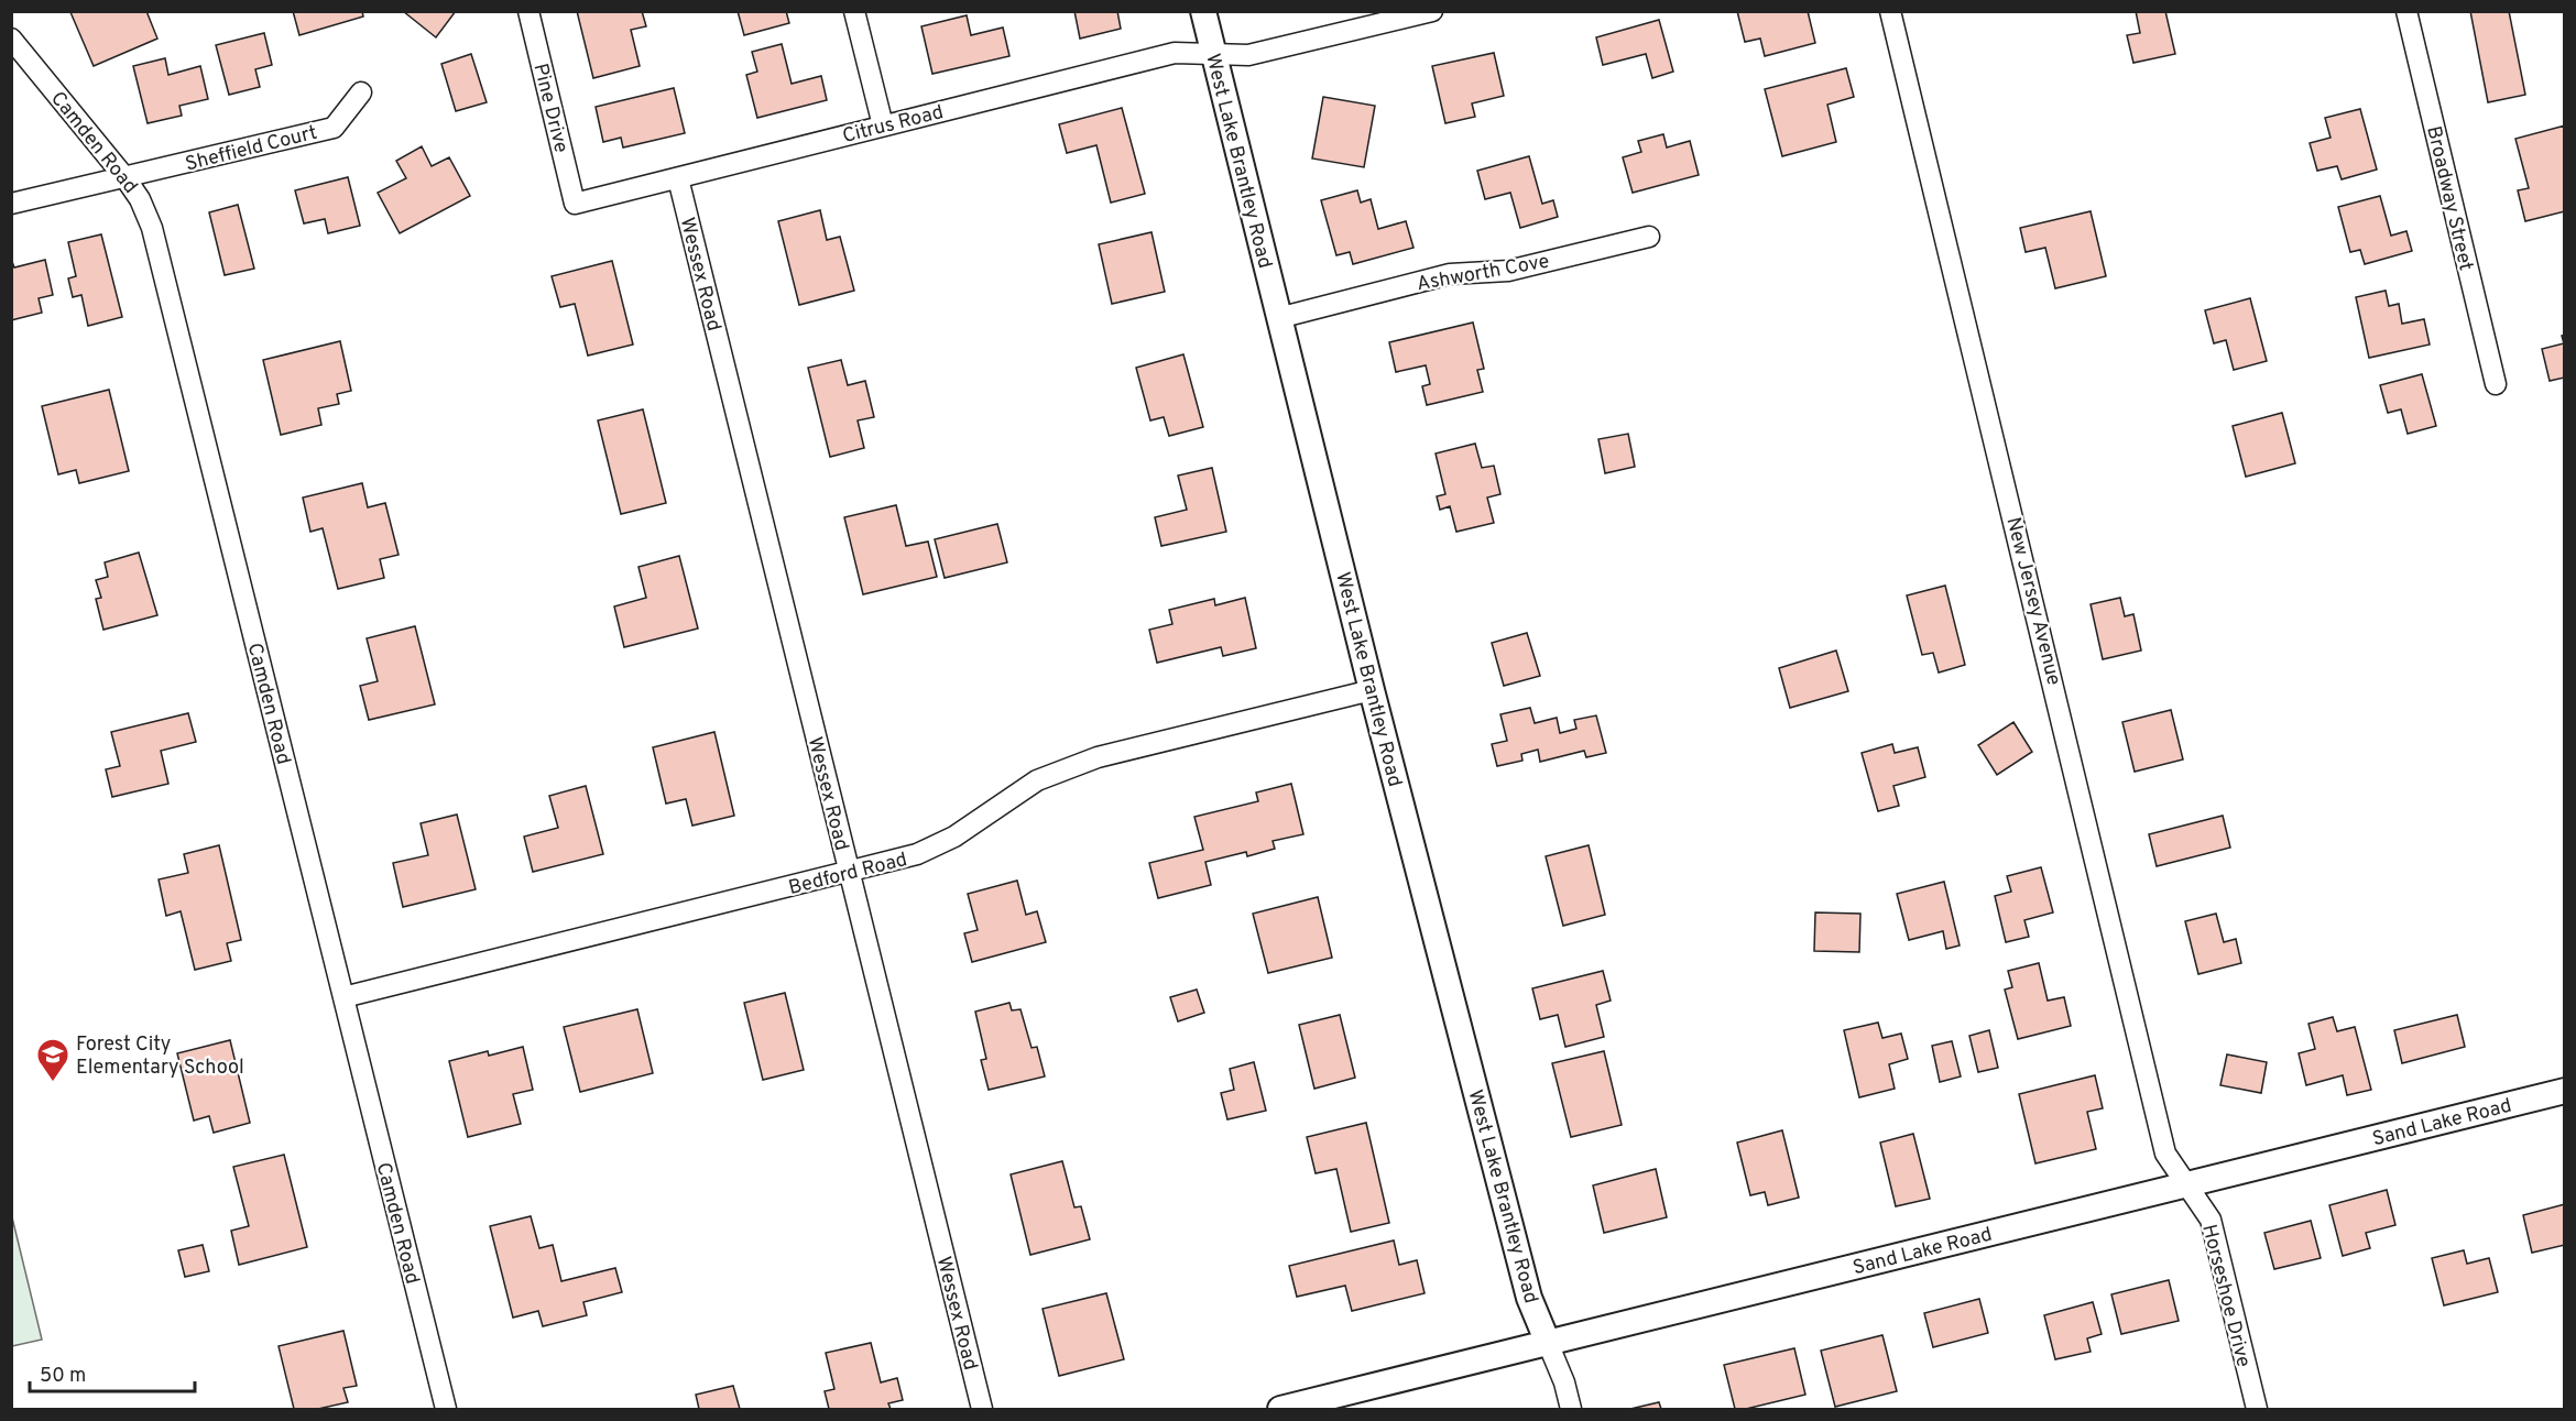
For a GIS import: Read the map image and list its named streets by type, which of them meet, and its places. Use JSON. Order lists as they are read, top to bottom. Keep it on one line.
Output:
{"streets":{"street":["Pine Drive","Citrus Road","Camden Road","Sheffield Court","West Lake Brantley Road","Broadway Street","Ashworth Cove","Wessex Road","New Jersey Avenue","Bedford Road","Sand Lake Road","Horseshoe Drive"]},"crossings":[["Pine Drive","Citrus Road"],["Citrus Road","West Lake Brantley Road"],["Citrus Road","Wessex Road"],["Camden Road","Sheffield Court"],["Camden Road","Bedford Road"],["West Lake Brantley Road","Ashworth Cove"],["West Lake Brantley Road","Bedford Road"],["West Lake Brantley Road","Sand Lake Road"],["Wessex Road","Bedford Road"],["New Jersey Avenue","Sand Lake Road"],["New Jersey Avenue","Horseshoe Drive"],["Sand Lake Road","Horseshoe Drive"]],"places":{"school or university":["Forest City Elementary School"]},"scale_bar":"50 m"}
